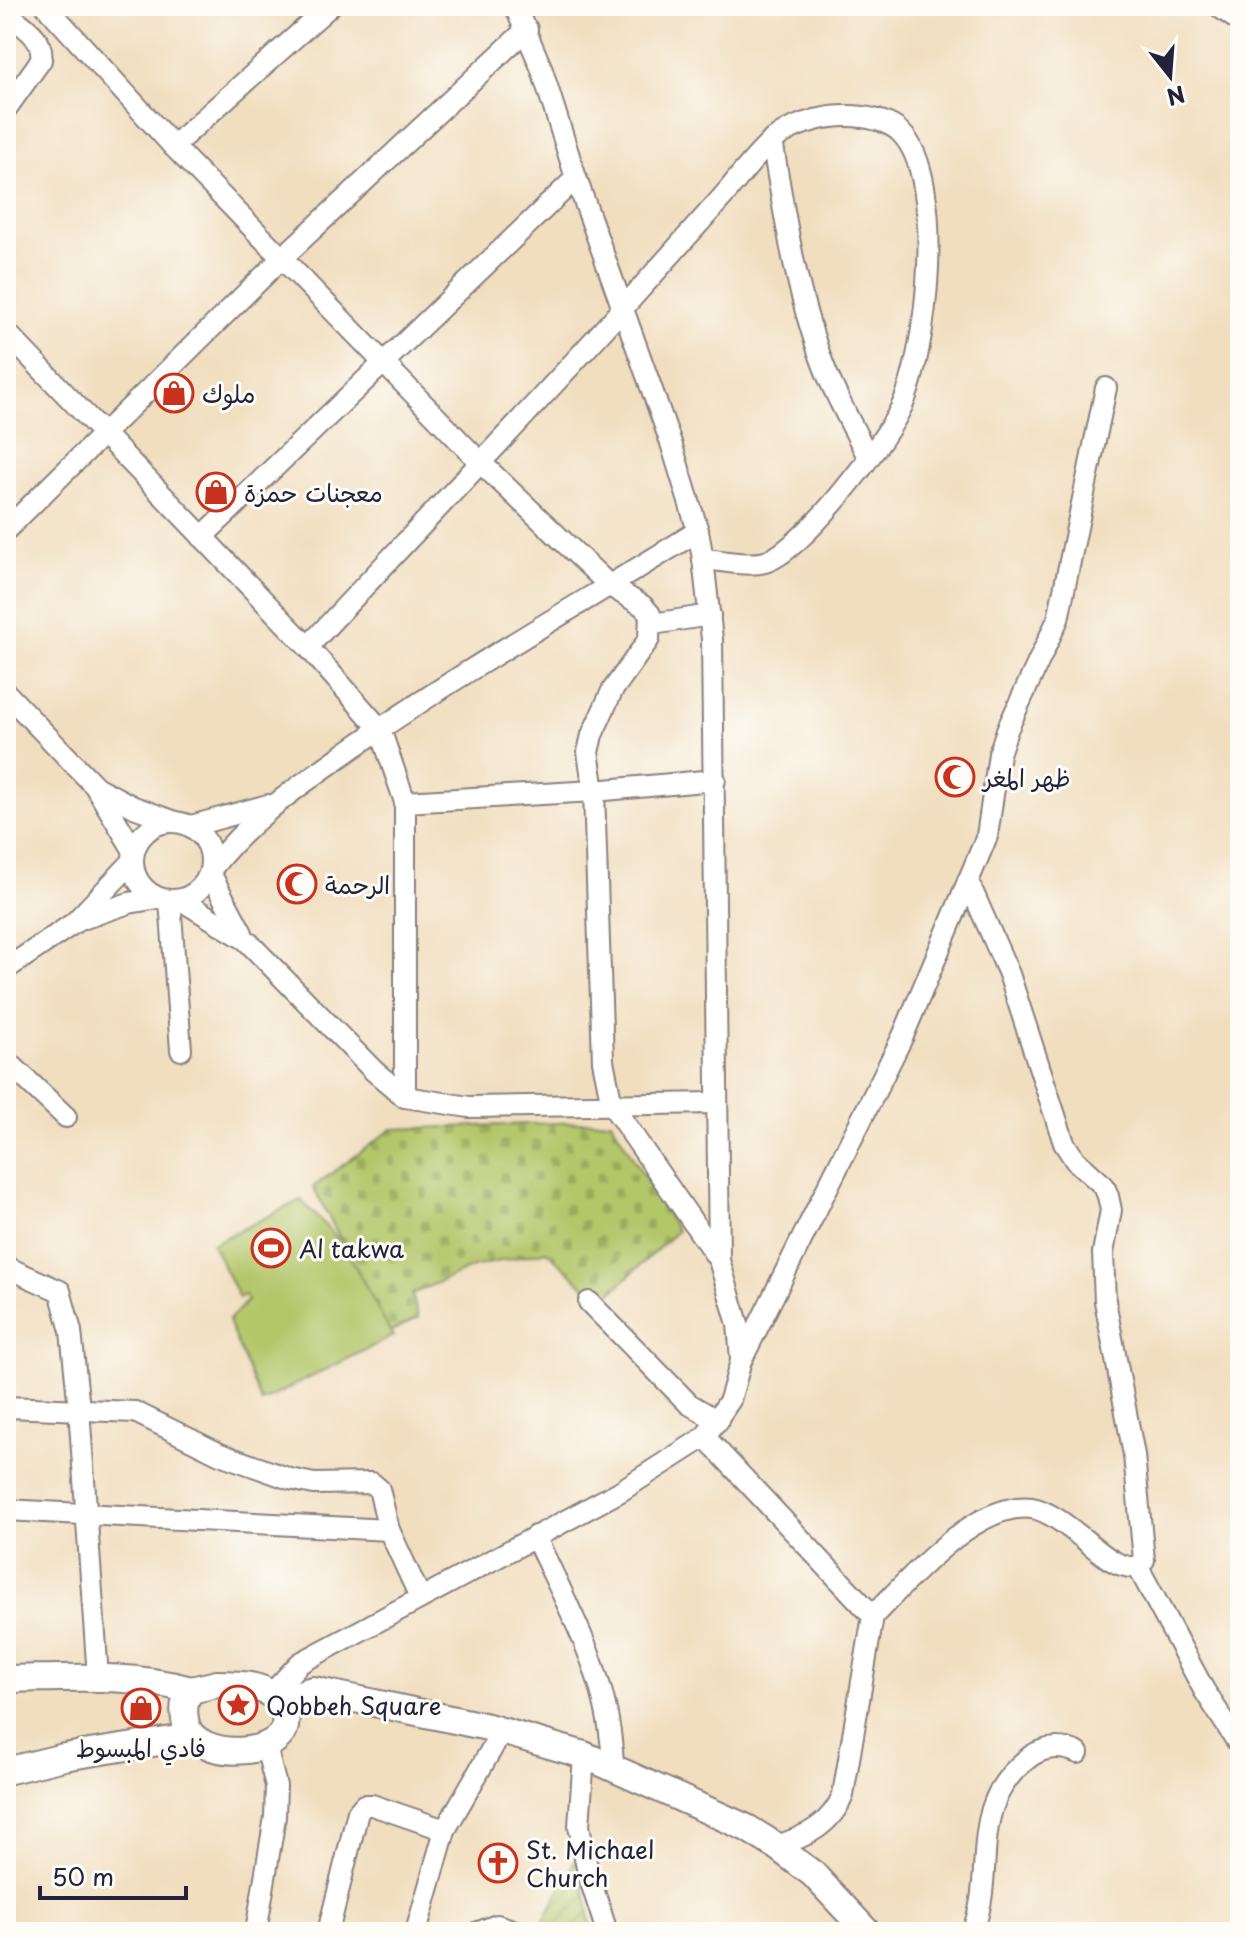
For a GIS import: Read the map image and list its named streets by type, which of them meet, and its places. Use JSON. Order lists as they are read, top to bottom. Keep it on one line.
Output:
{"places":{"shop":["ملوك","معجنات حمزة","فادي المبسوط"],"mosque":["ظهر المغر","الرحمة"],"sports":["Al takwa"],"place":["Qobbeh Square"],"church":["St. Michael Church"]},"scale_bar":"50 m","north":"bottom"}
